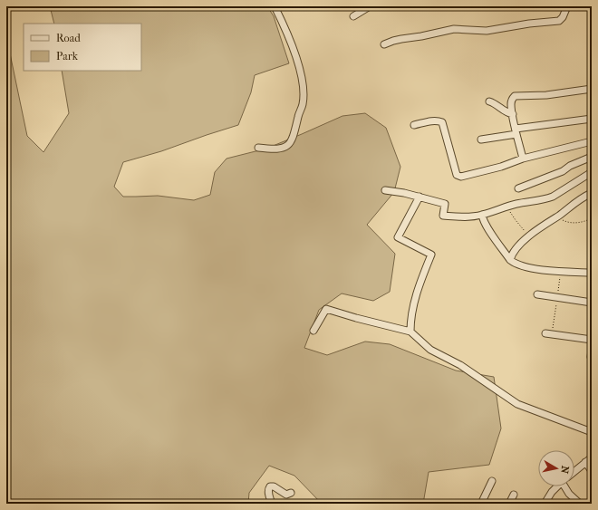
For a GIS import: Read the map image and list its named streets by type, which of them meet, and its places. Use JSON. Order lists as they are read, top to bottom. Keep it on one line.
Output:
{"legend":["Road","Park"],"north":"right"}
